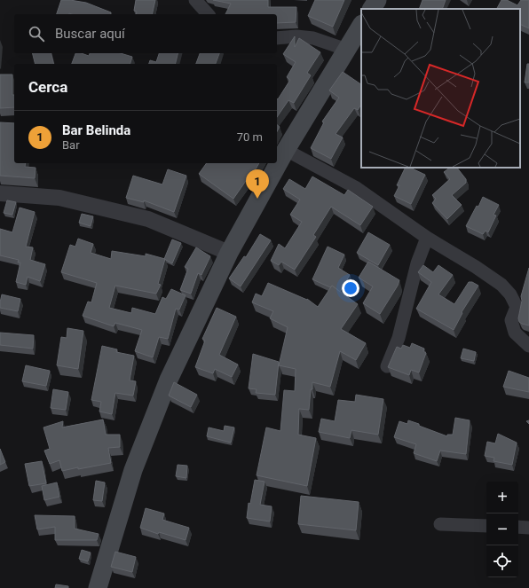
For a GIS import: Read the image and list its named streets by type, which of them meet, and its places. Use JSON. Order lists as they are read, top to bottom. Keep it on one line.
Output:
{"page":{"search":"Buscar aquí","heading":"Cerca","list":[{"mark":"1","name":"Bar Belinda","note":"Bar","value":"70 m"}],"pins":"1","map_buttons":["+","−"]}}
